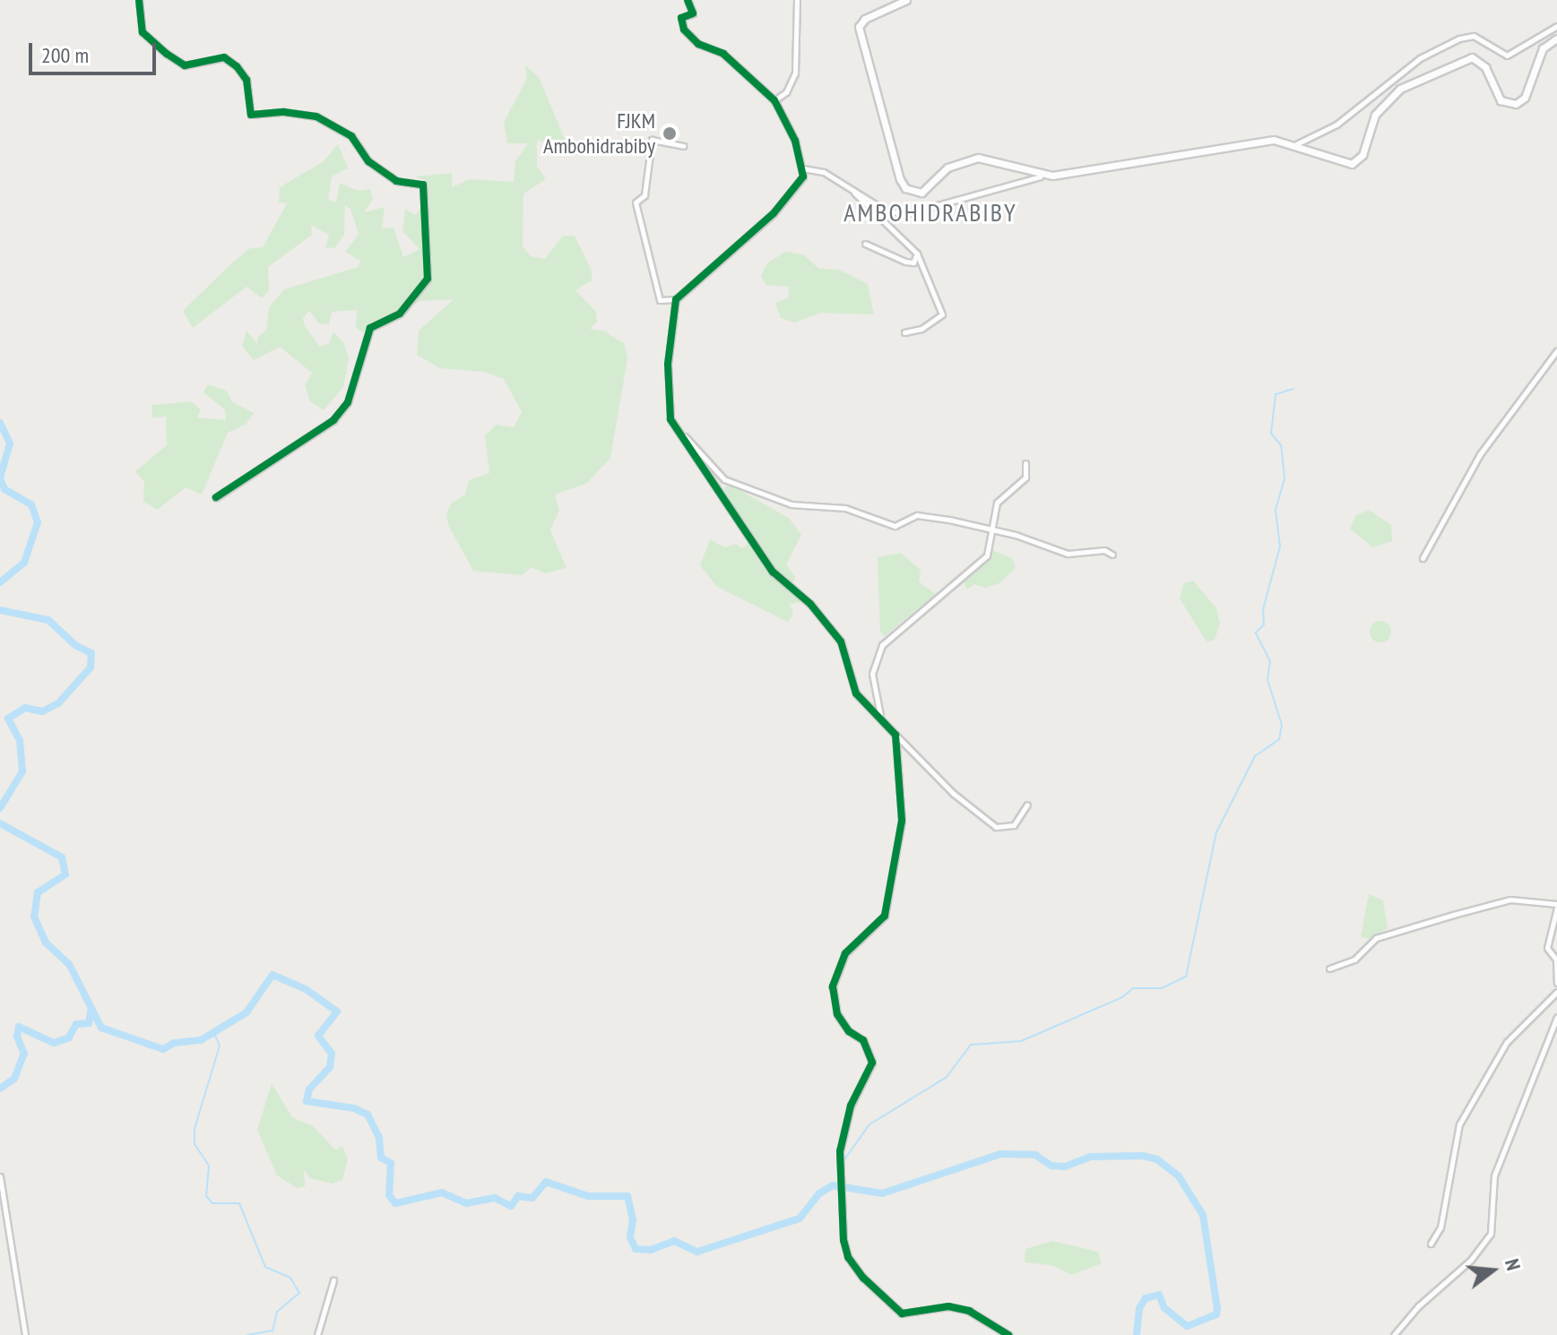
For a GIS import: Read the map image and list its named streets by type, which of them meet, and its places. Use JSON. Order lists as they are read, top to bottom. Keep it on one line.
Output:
{"districts":["AMBOHIDRABIBY"],"places":["FJKM Ambohidrabiby"],"scale_bar":"200 m","north":"right"}
